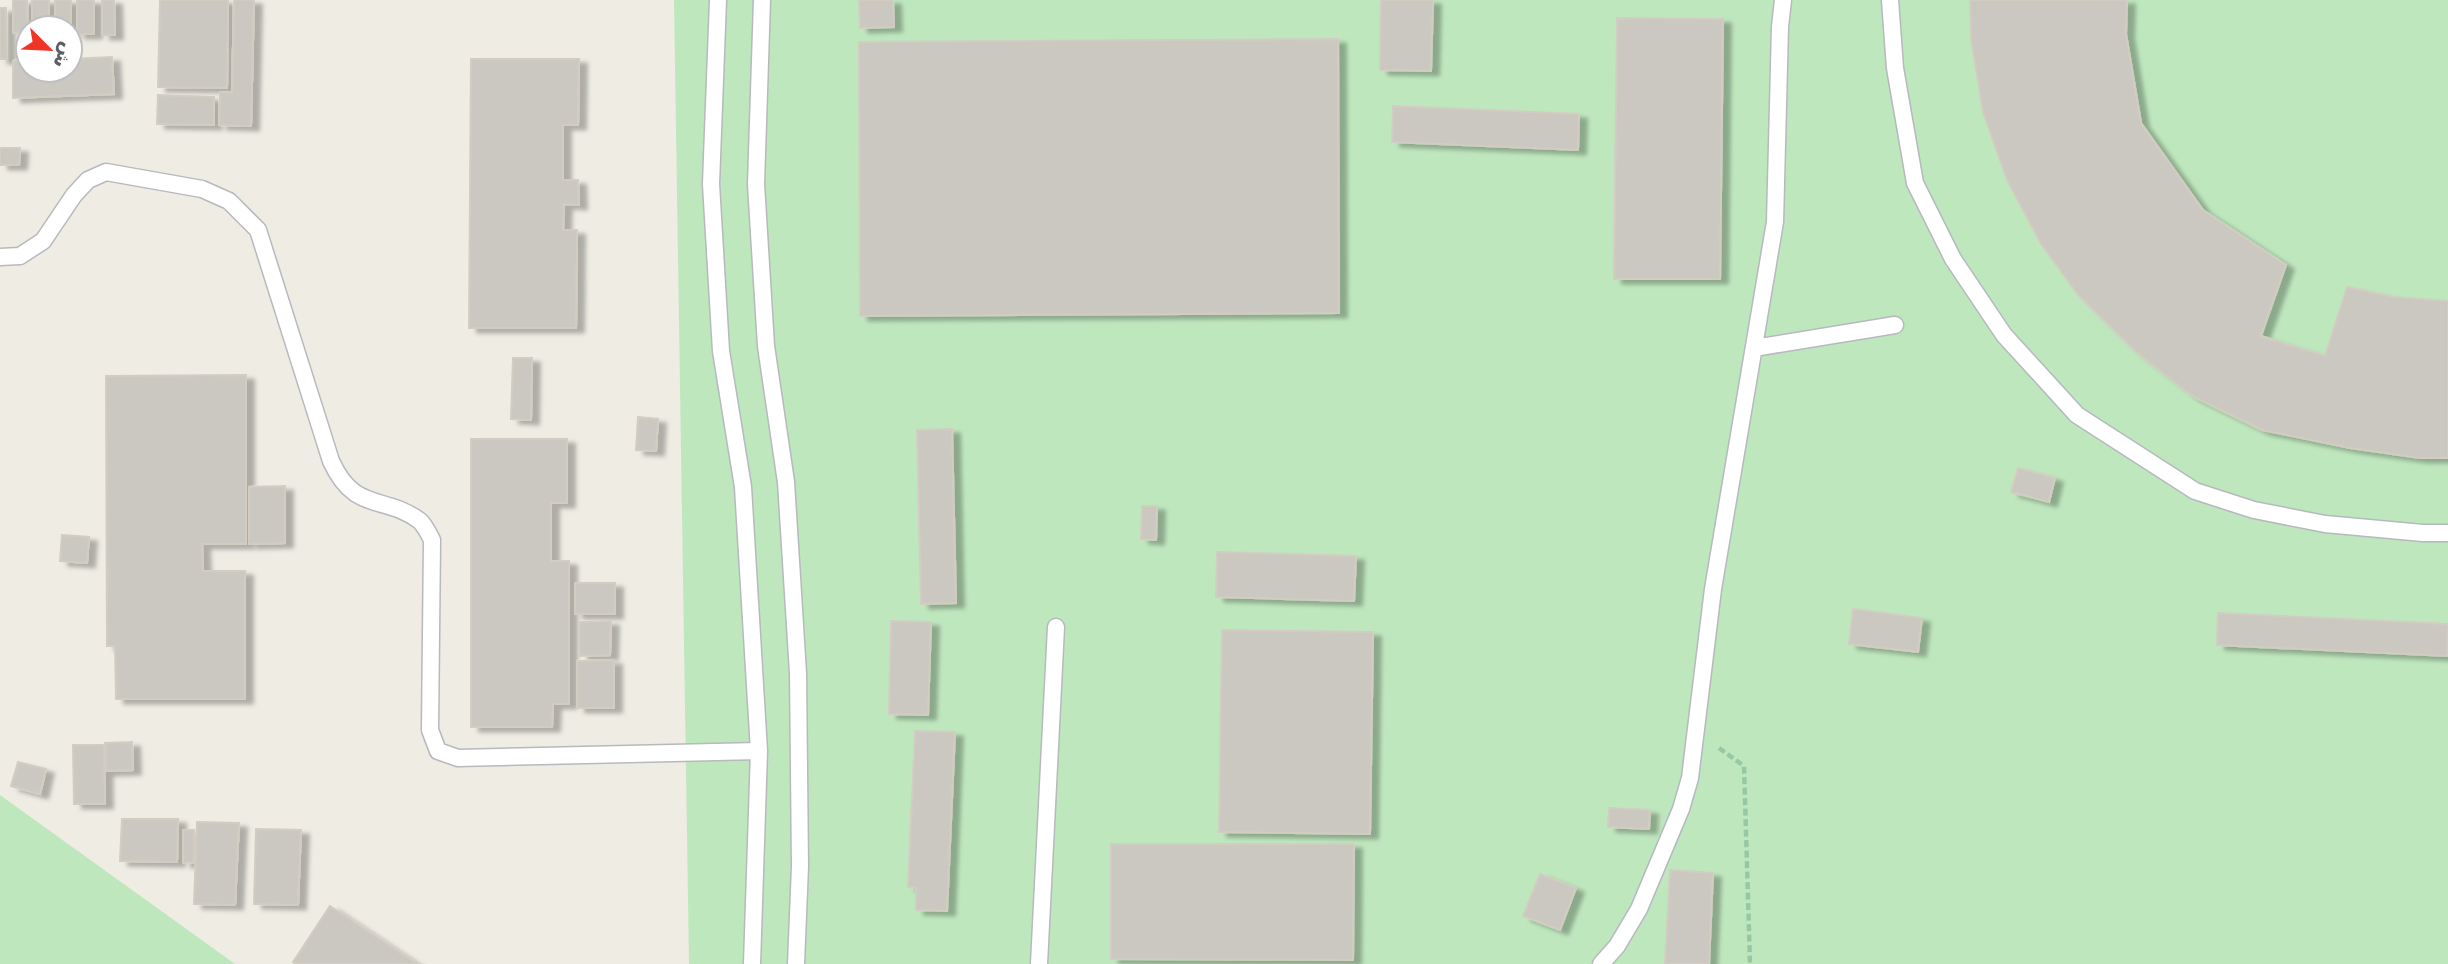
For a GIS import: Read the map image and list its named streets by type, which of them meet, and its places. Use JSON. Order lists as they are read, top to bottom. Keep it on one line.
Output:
{"north":"bottom right"}
